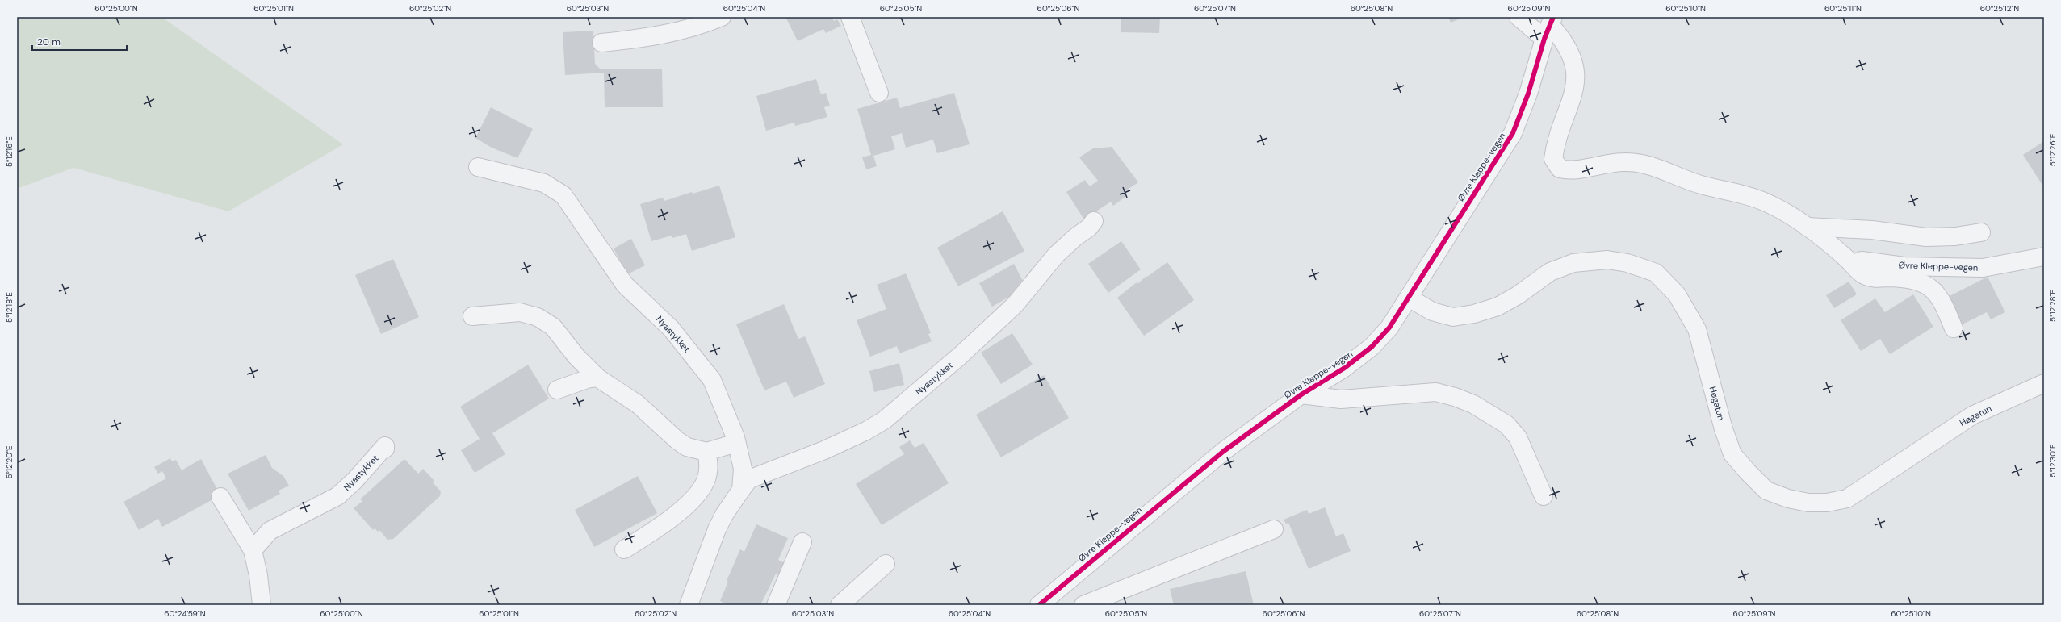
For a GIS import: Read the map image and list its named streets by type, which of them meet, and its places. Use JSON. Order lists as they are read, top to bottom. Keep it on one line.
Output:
{"streets":{"street":["Øvre Kleppe-vegen","Nyastykket","Høgatun"]},"crossings":[["Øvre Kleppe-vegen","Høgatun"]],"scale_bar":"20 m","coordinates":["60°25'00\"N","60°25'01\"N","60°25'02\"N","60°25'03\"N","60°25'04\"N","60°25'05\"N","60°25'06\"N","60°25'07\"N","60°25'08\"N","60°25'09\"N","60°25'10\"N","60°25'11\"N","60°25'12\"N","5°12'26\"E","5°12'16\"E","5°12'28\"E","5°12'18\"E","5°12'30\"E","5°12'20\"E","60°24'59\"N"]}
